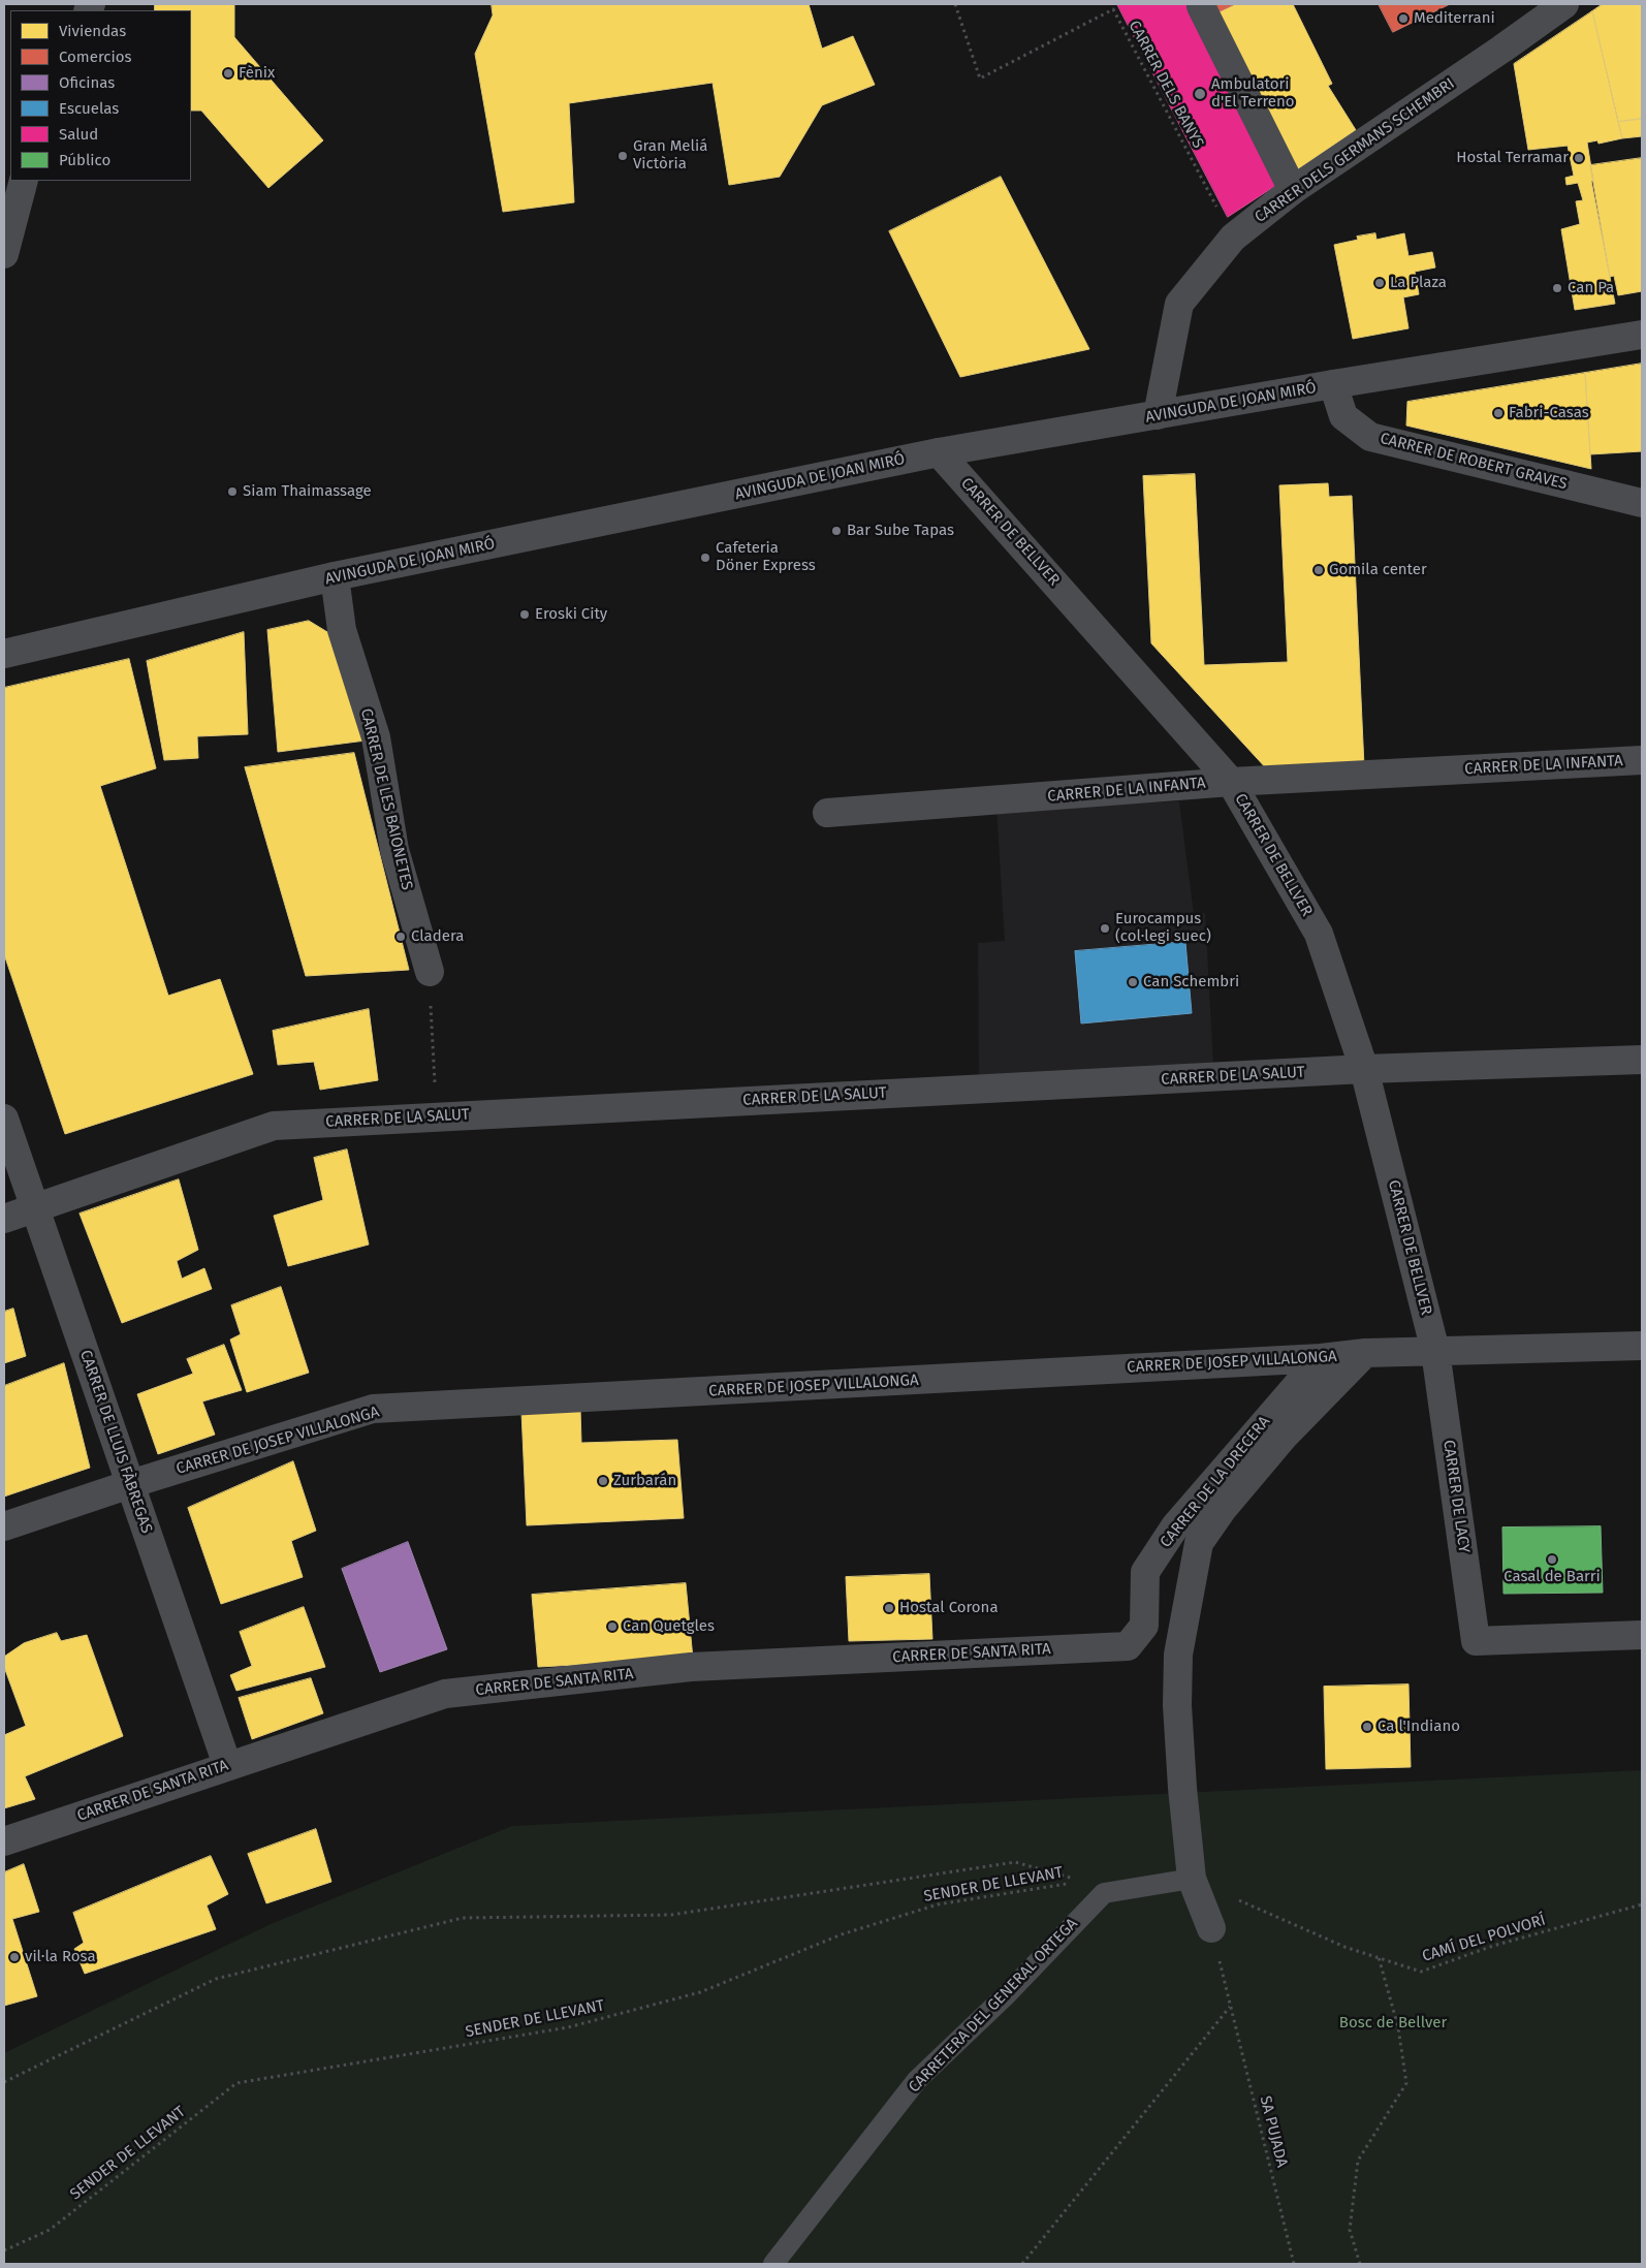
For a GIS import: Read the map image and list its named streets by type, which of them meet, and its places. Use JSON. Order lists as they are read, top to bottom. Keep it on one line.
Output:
{"streets":{"street":["CARRER DELS GERMANS SCHEMBRI","AVINGUDA DE JOAN MIRÓ","CARRER DE ROBERT GRAVES","CARRER DE BELLVER","CARRER DE LA INFANTA","CARRER DE LES BAIONETES","CARRER DE LA SALUT","CARRER DE JOSEP VILLALONGA","CARRER DE LLUIS FÀBREGAS","CARRER DE LA DRECERA","CARRER DE LACY","CARRER DE SANTA RITA"],"lane":["CARRETERA DEL GENERAL ORTEGA"],"path":["CARRER DELS BANYS","SENDER DE LLEVANT","CAMÍ DEL POLVORÍ","SA PUJADA"]},"crossings":[["CARRER DELS BANYS","CARRER DELS GERMANS SCHEMBRI"],["CARRER DELS GERMANS SCHEMBRI","AVINGUDA DE JOAN MIRÓ"],["AVINGUDA DE JOAN MIRÓ","CARRER DE ROBERT GRAVES"],["AVINGUDA DE JOAN MIRÓ","CARRER DE BELLVER"],["AVINGUDA DE JOAN MIRÓ","CARRER DE LES BAIONETES"],["CARRER DE BELLVER","CARRER DE LA INFANTA"],["CARRER DE BELLVER","CARRER DE LA SALUT"],["CARRER DE BELLVER","CARRER DE JOSEP VILLALONGA"],["CARRER DE BELLVER","CARRER DE LACY"],["CARRER DE LA SALUT","CARRER DE LLUIS FÀBREGAS"],["CARRER DE JOSEP VILLALONGA","CARRER DE LLUIS FÀBREGAS"],["CARRER DE JOSEP VILLALONGA","CARRER DE LA DRECERA"],["CARRER DE JOSEP VILLALONGA","CARRER DE LACY"],["CARRER DE LLUIS FÀBREGAS","CARRER DE SANTA RITA"],["CARRER DE LA DRECERA","CARRER DE SANTA RITA"],["CAMÍ DEL POLVORÍ","CARRETERA DEL GENERAL ORTEGA"]],"parks":["Bosc de Bellver"],"places":["Mediterrani","Fènix","Ambulatori d'El Terreno","Gran Meliá Victòria","Hostal Terramar","La Plaza","Can Pa","Fabri-Casas","Siam Thaimassage","Bar Sube Tapas","Cafeteria Döner Express","Gomila center","Eroski City","Eurocampus (col·legi suec)","Cladera","Can Schembri","Zurbarán","Casal de Barri","Hostal Corona","Can Quetgles","Ca l'Indiano","vil·la Rosa"],"legend":["Viviendas","Comercios","Oficinas","Escuelas","Salud","Público"]}
